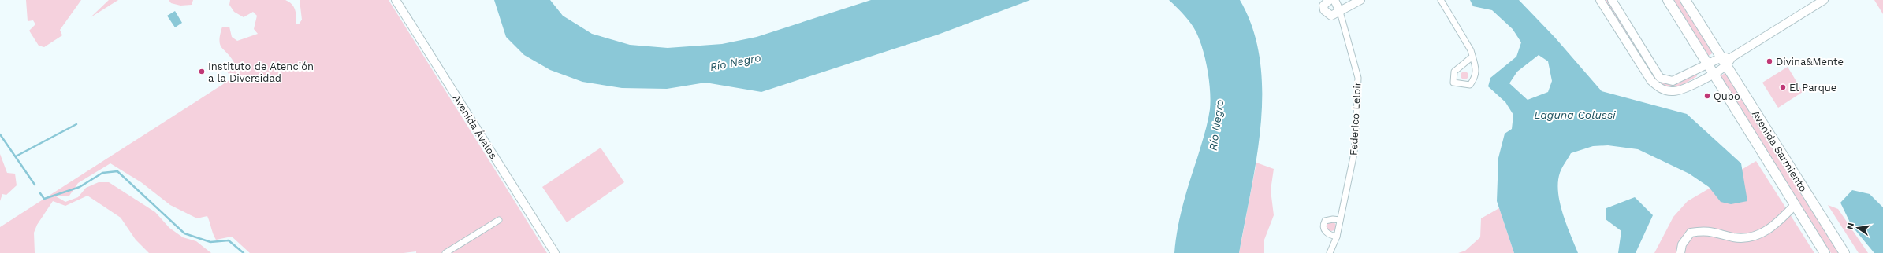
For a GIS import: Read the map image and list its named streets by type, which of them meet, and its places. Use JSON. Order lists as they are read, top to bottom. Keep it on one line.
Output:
{"streets":{"main road":["Avenida Sarmiento"],"street":["Federico Leloir","Avenida Ávalos"]},"water":["Río Negro","Laguna Colussi"],"places":["Divina&Mente","Instituto de Atención a la Diversidad","El Parque","Qubo"],"north":"left"}
